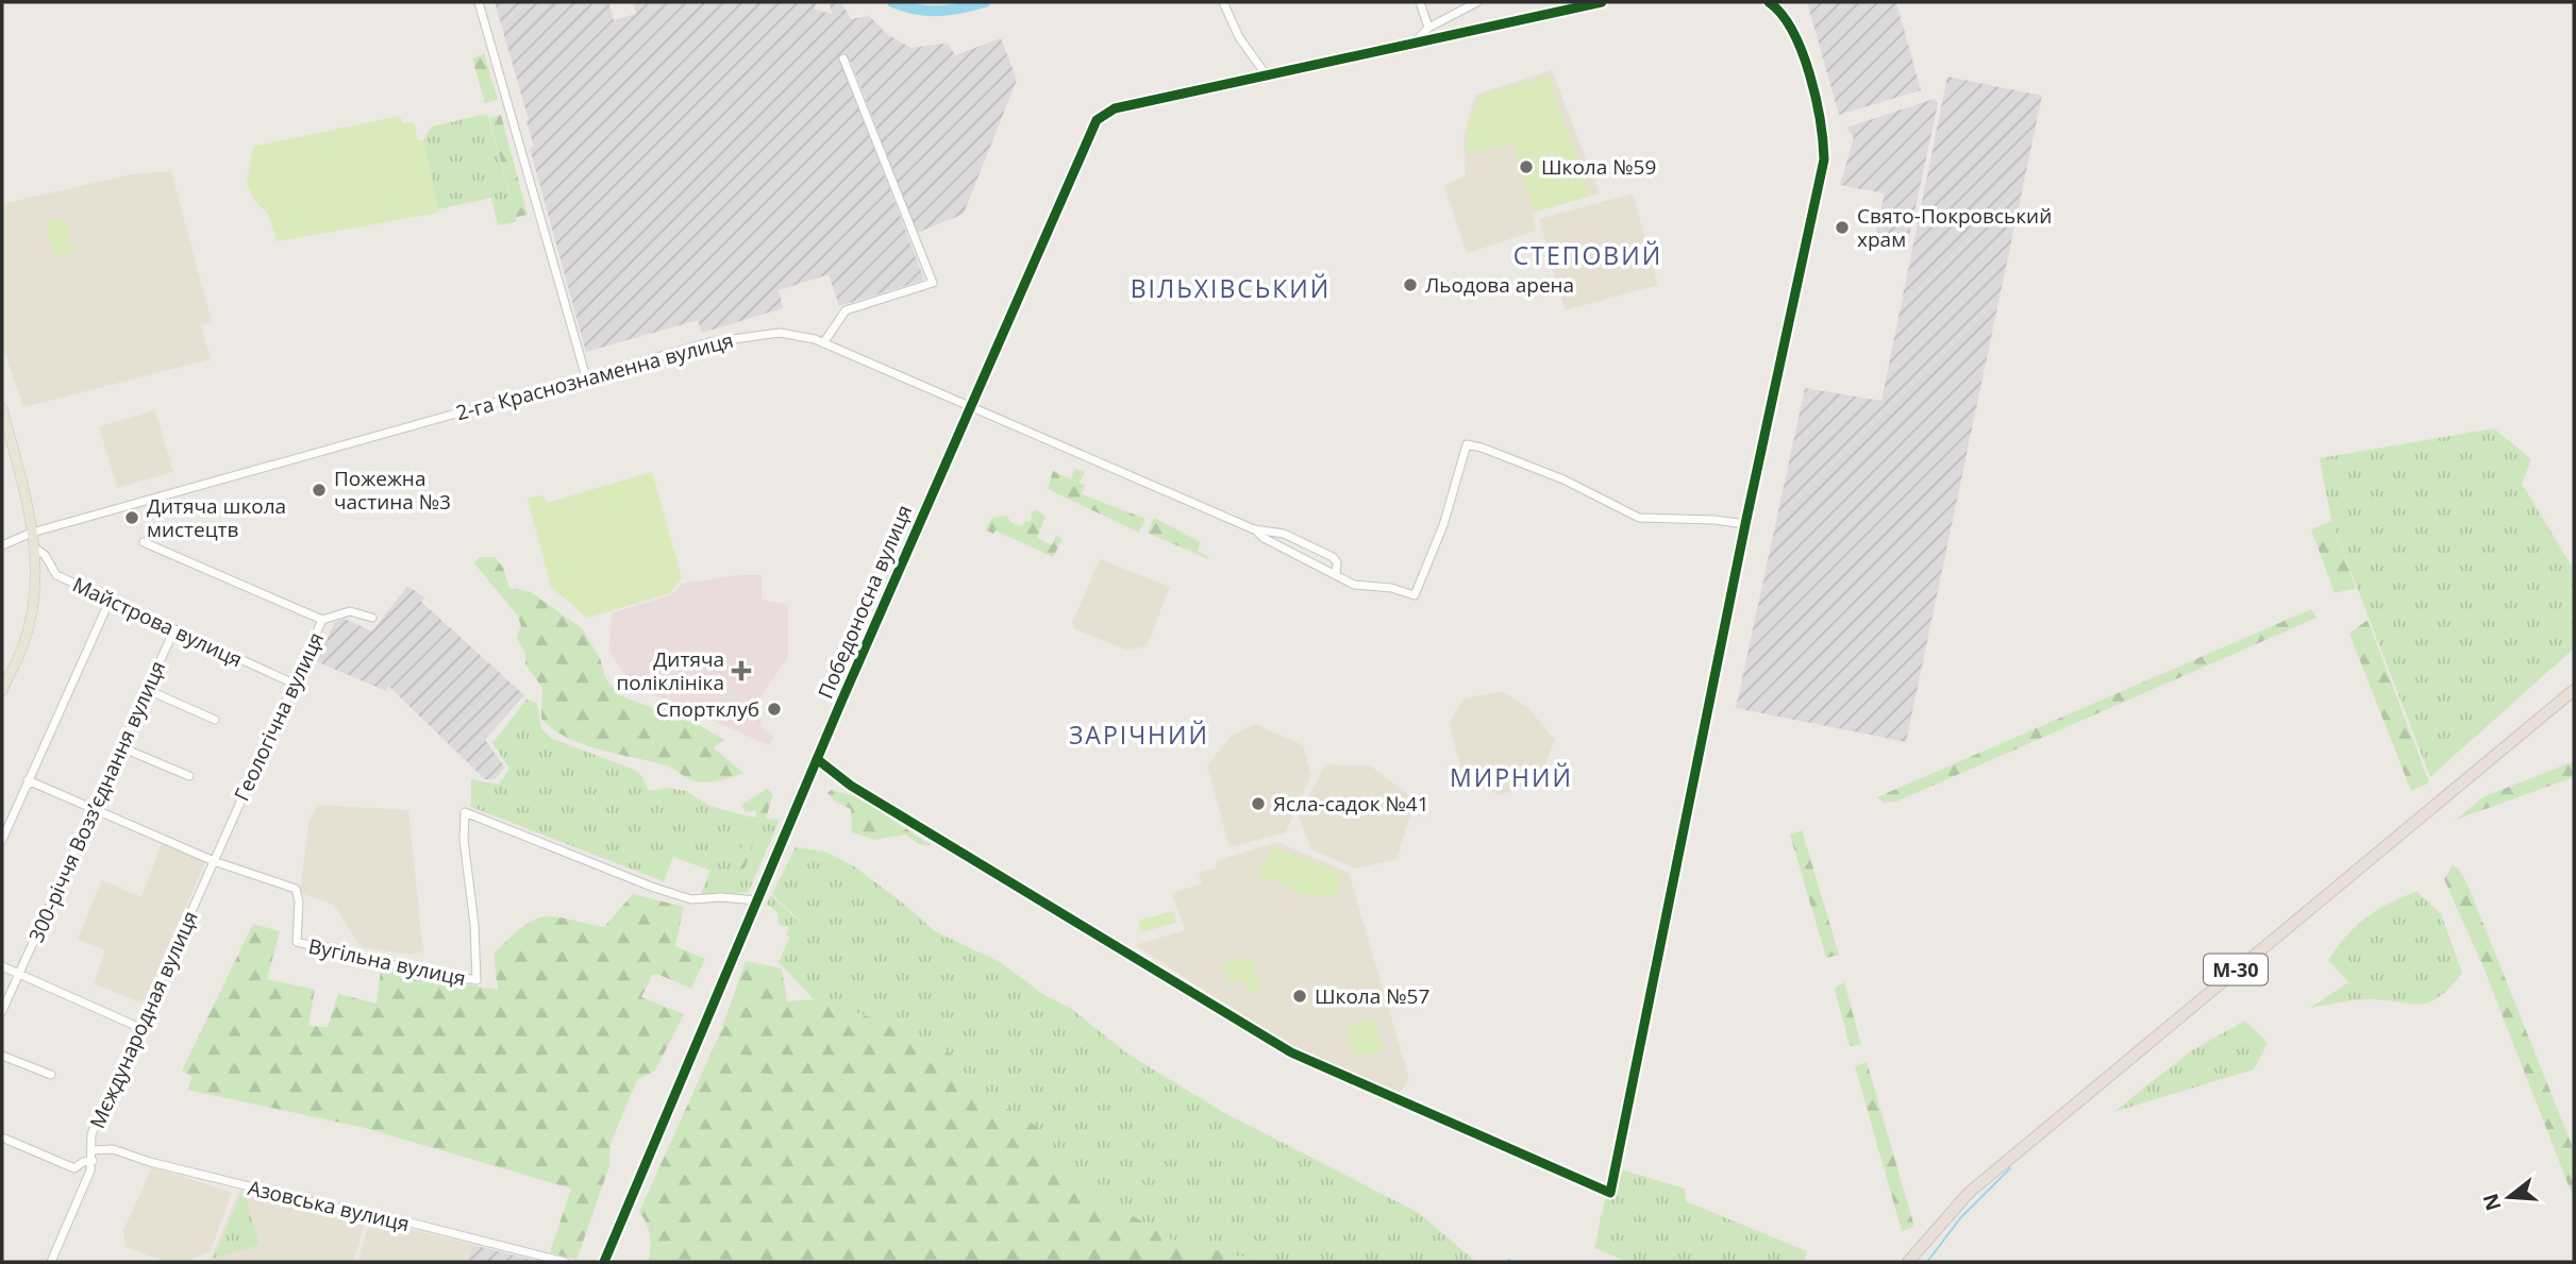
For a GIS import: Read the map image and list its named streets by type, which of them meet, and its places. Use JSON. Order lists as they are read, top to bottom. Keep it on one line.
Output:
{"streets":{"highway":["М-30"],"street":["2-га Краснознаменна вулиця","Победоносна вулиця","Майстрова вулиця","Геологічна вулиця","300-річчя Возз’єднання вулиця","Вугільна вулиця","Мєждународная вулиця","Азовська вулиця"]},"crossings":[["2-га Краснознаменна вулиця","Победоносна вулиця"],["Победоносна вулиця","Вугільна вулиця"],["Майстрова вулиця","Геологічна вулиця"],["Майстрова вулиця","300-річчя Возз’єднання вулиця"],["Геологічна вулиця","Вугільна вулиця"],["Геологічна вулиця","Мєждународная вулиця"],["300-річчя Возз’єднання вулиця","Вугільна вулиця"],["Вугільна вулиця","Мєждународная вулиця"],["Мєждународная вулиця","Азовська вулиця"]],"districts":["СТЕПОВИЙ","ВІЛЬХІВСЬКИЙ","ЗАРІЧНИЙ","МИРНИЙ"],"places":{"other":["Школа №59","Свято-Покровський храм","Льодова арена","Пожежна частина №3","Дитяча школа мистецтв","Спортклуб","Ясла-садок №41","Школа №57"],"health":["Дитяча поліклініка"]},"north":"left"}
